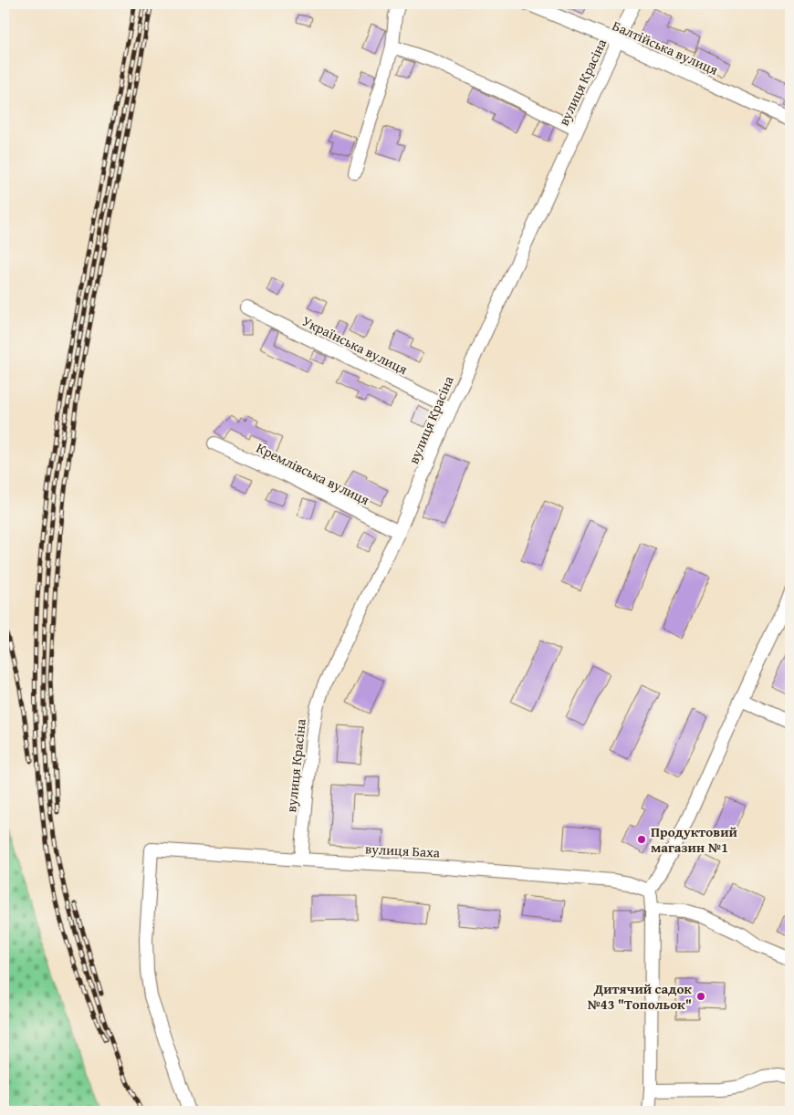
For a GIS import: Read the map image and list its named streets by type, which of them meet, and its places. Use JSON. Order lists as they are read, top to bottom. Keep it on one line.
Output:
{"streets":{"street":["Балтійська вулиця","вулиця Красіна","Українська вулиця","Кремлівська вулиця","вулиця Баха"]},"crossings":[["Балтійська вулиця","вулиця Красіна"],["вулиця Красіна","Українська вулиця"],["вулиця Красіна","Кремлівська вулиця"],["вулиця Красіна","вулиця Баха"]],"places":["Продуктовий магазин №1","Дитячий садок №43 \"Топольок\""]}
